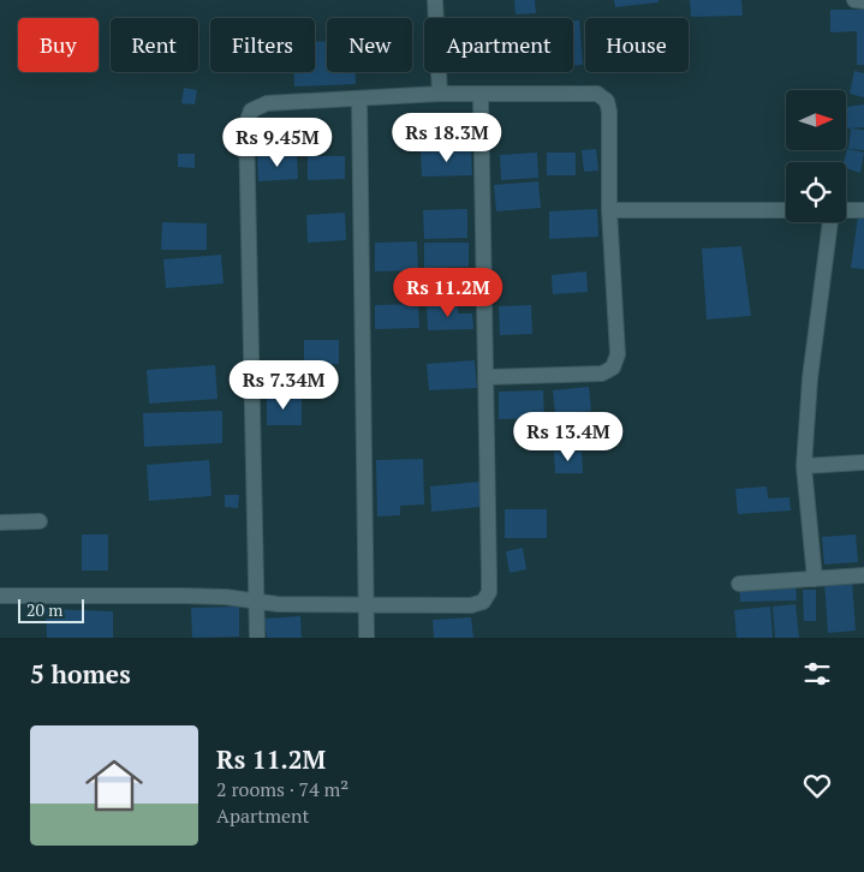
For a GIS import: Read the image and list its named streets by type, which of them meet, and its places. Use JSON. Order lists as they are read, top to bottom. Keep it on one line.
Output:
{"scale_bar":"20 m","north":"right","page":{"chip":["Buy","Rent","Filters","New","Apartment","House"],"price":["Rs 18.3M","Rs 9.45M","Rs 11.2M","Rs 7.34M","Rs 13.4M"],"scale":"20 m","heading":"5 homes","list":[{"name":"Rs 11.2M","note":"2 rooms · 74 m² · Apartment"}]}}
